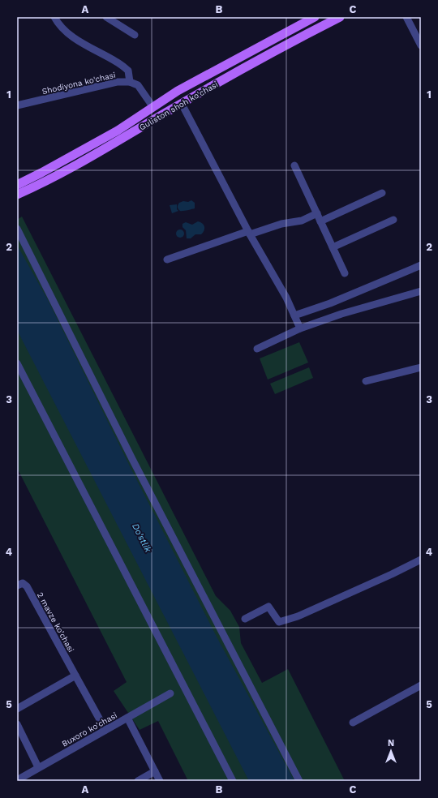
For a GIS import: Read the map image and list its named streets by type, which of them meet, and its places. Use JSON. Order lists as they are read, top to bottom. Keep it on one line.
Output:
{"streets":{"main road":["Guliston shoh ko'chasi"],"street":["Shodiyona ko'chasi","2 mavze ko'chasi","Buxoro ko'chasi"]},"water":["Do'stlik"],"north":"top","grid":{"columns":["A","B","C"],"rows":["1","2","3","4","5"]}}
